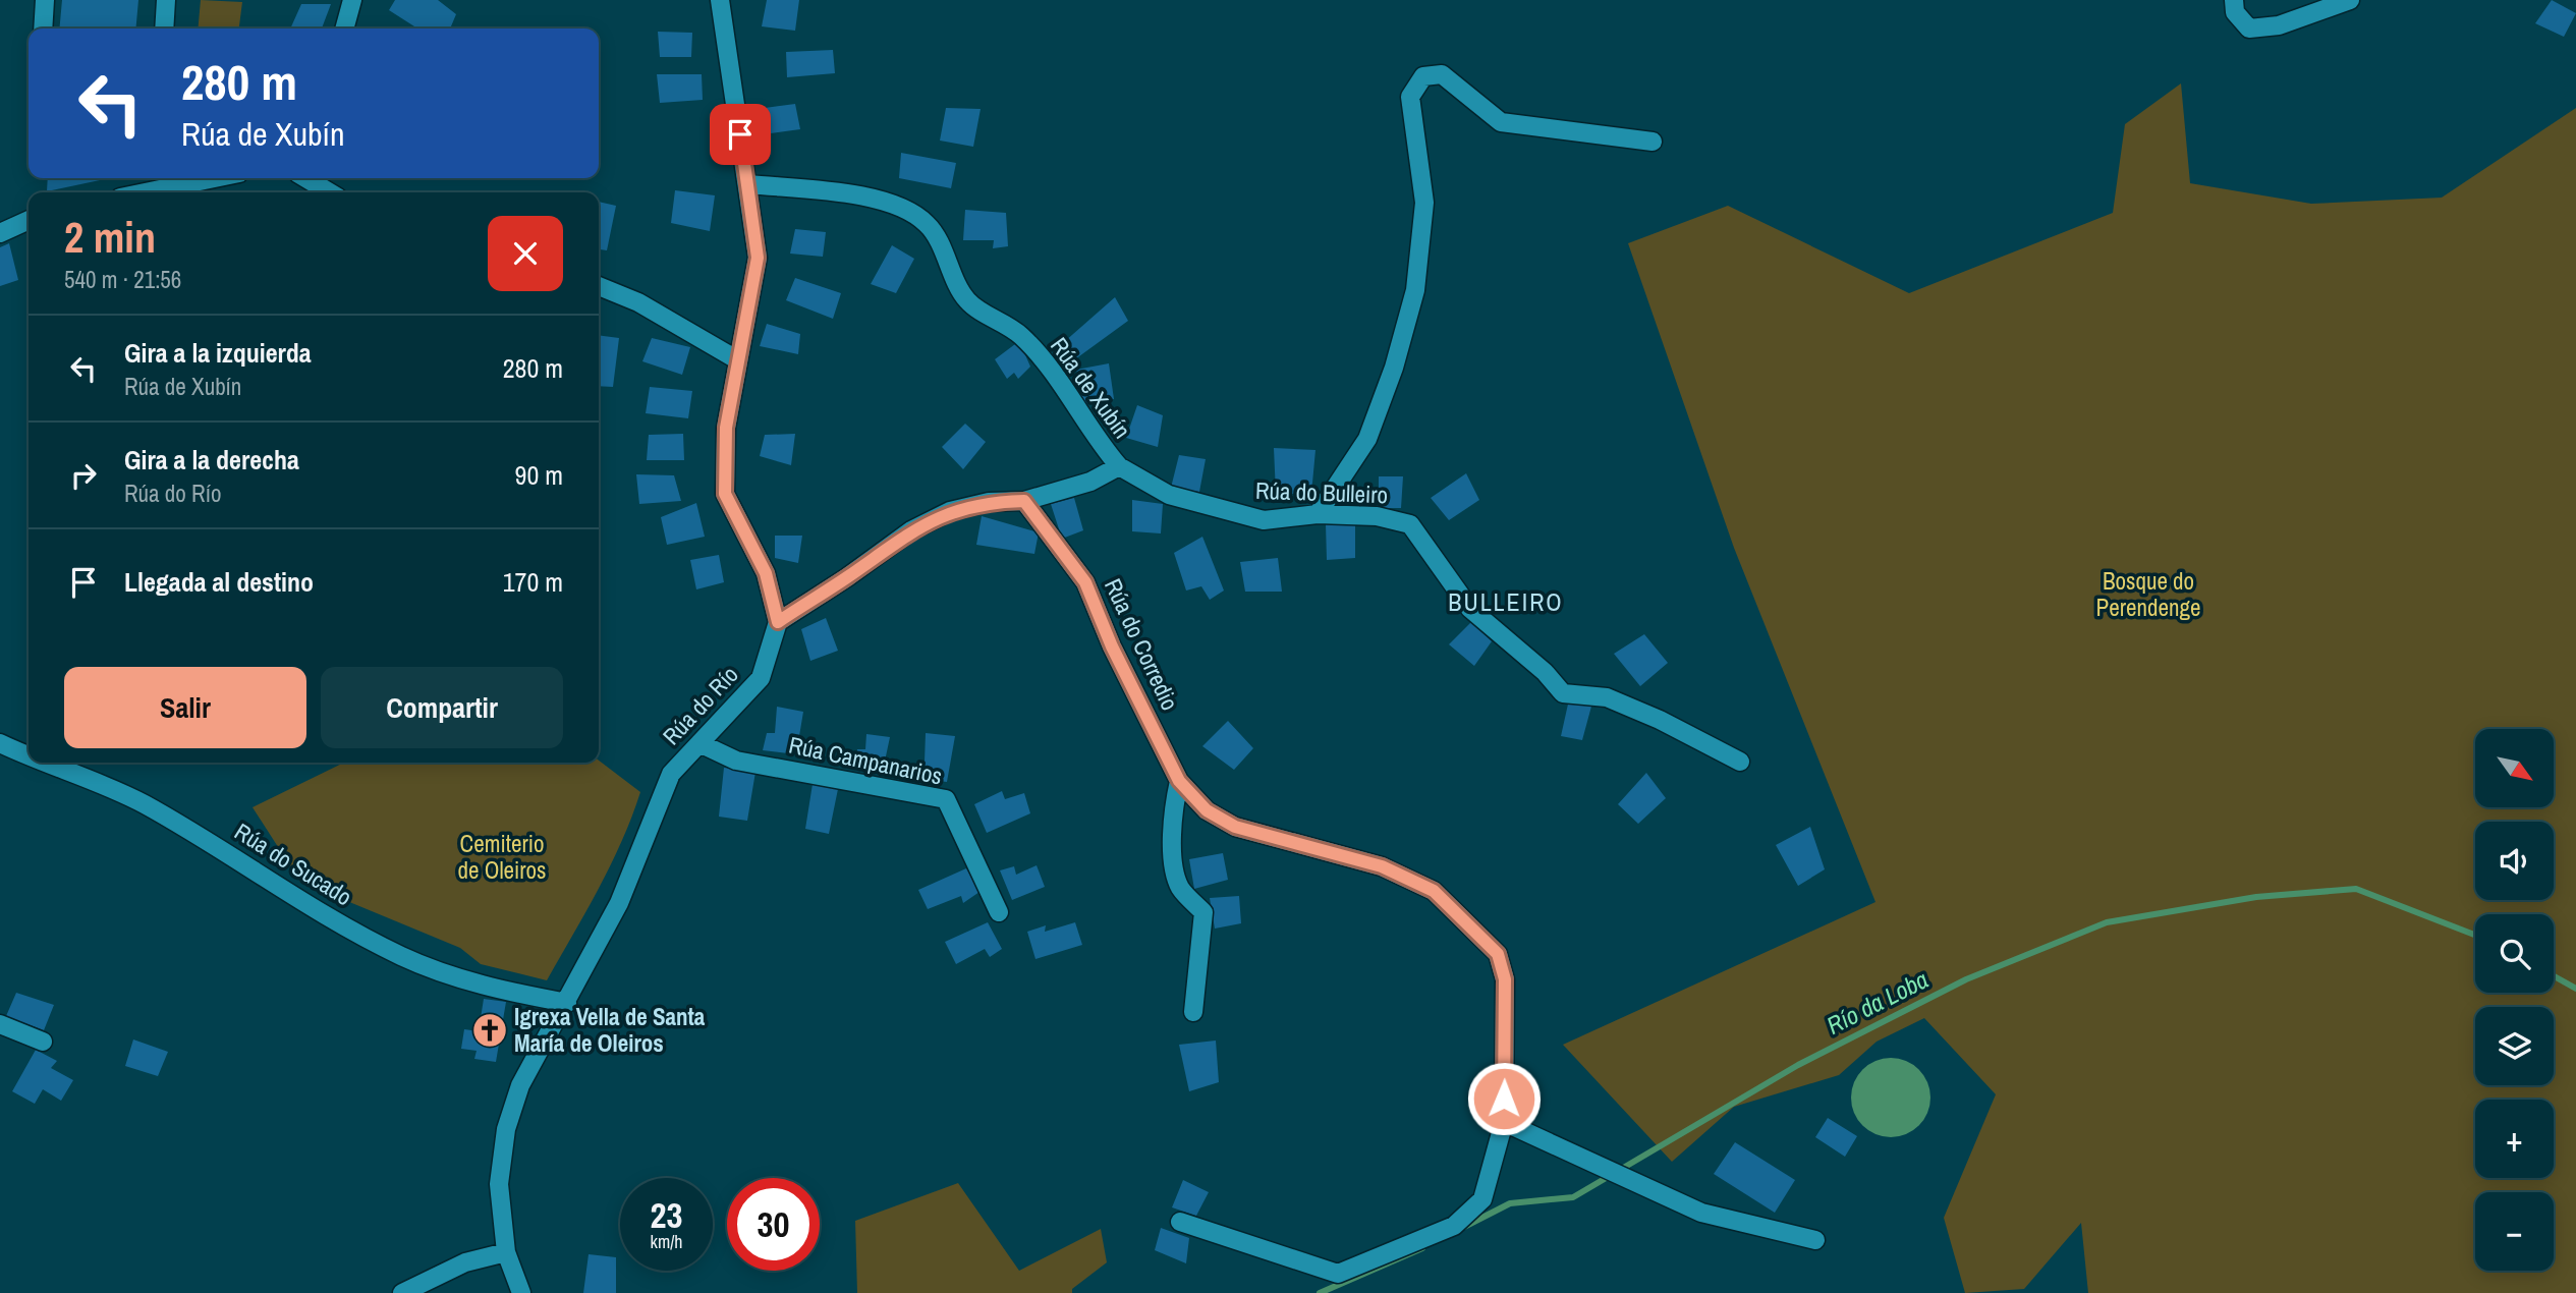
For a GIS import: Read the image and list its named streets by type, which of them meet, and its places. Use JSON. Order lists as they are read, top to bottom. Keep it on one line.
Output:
{"streets":{"street":["Rúa de Xubín","Rúa do Bulleiro","Rúa do Corredio","Rúa do Río","Rúa Campanarios","Rúa do Sucado"]},"crossings":[["Rúa de Xubín","Rúa do Bulleiro"],["Rúa de Xubín","Rúa do Corredio"],["Rúa de Xubín","Rúa do Río"],["Rúa do Río","Rúa Campanarios"],["Rúa do Río","Rúa do Sucado"]],"districts":["BULLEIRO"],"water":["Río da Loba"],"parks":["Bosque do Perendenge","Cemiterio de Oleiros"],"places":{"church":["Igrexa Vella de Santa María de Oleiros"]},"north":"bottom right","page":{"turn":["280 m","Rúa de Xubín"],"heading":["2 min","540 m · 21:56"],"list":[{"name":"Gira a la izquierda","note":"Rúa de Xubín","value":"280 m"},{"name":"Gira a la derecha","note":"Rúa do Río","value":"90 m"},{"name":"Llegada al destino","value":"170 m"}],"buttons":["Salir","Compartir"],"map_buttons":["+","−"],"speed":"23 km/h","limit":"30"}}
